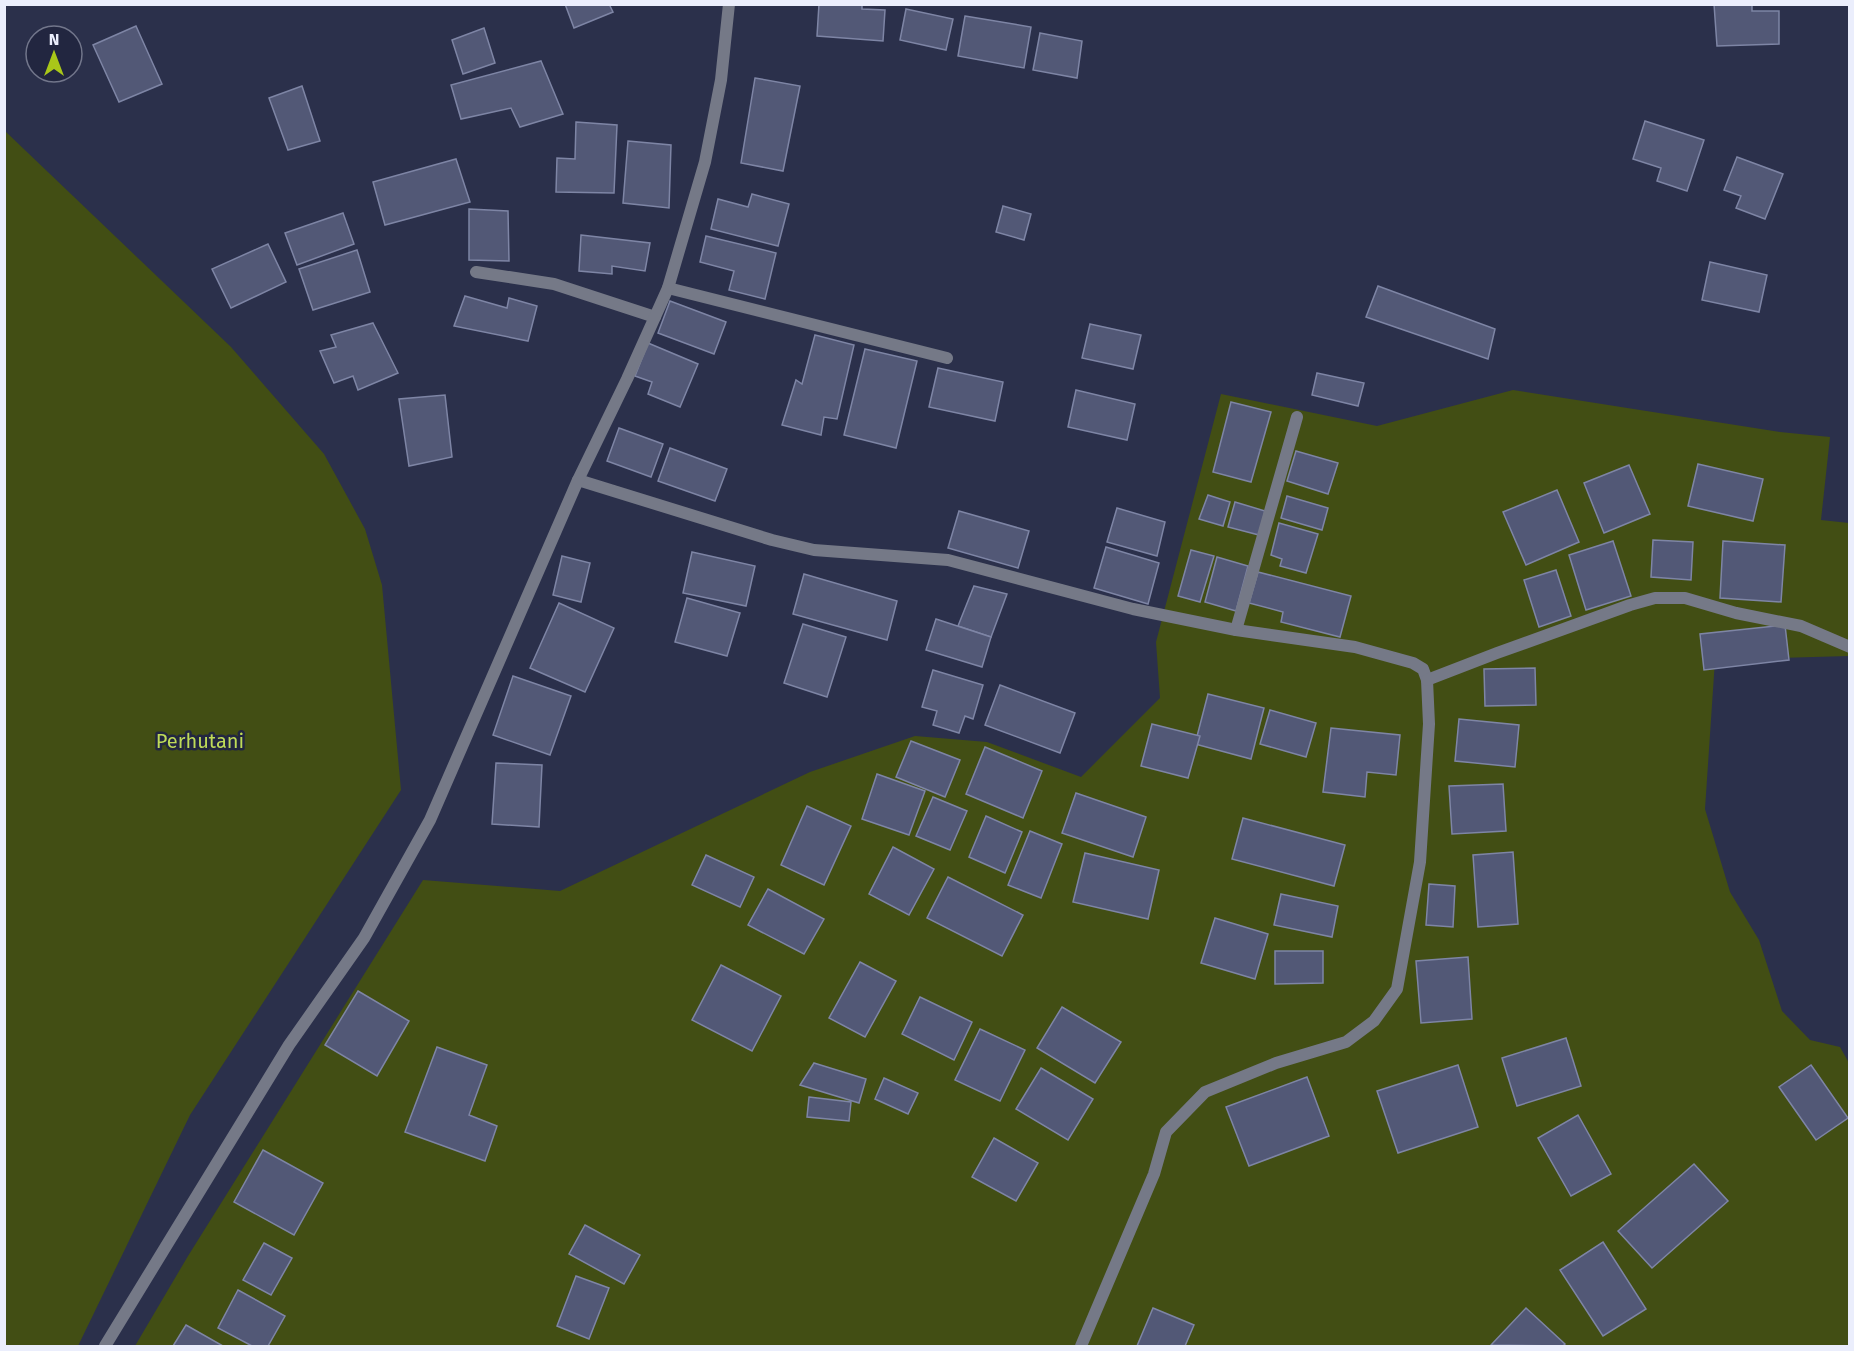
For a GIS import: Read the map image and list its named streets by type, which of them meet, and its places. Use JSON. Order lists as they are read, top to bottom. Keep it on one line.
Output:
{"parks":["Perhutani"],"north":"top"}
